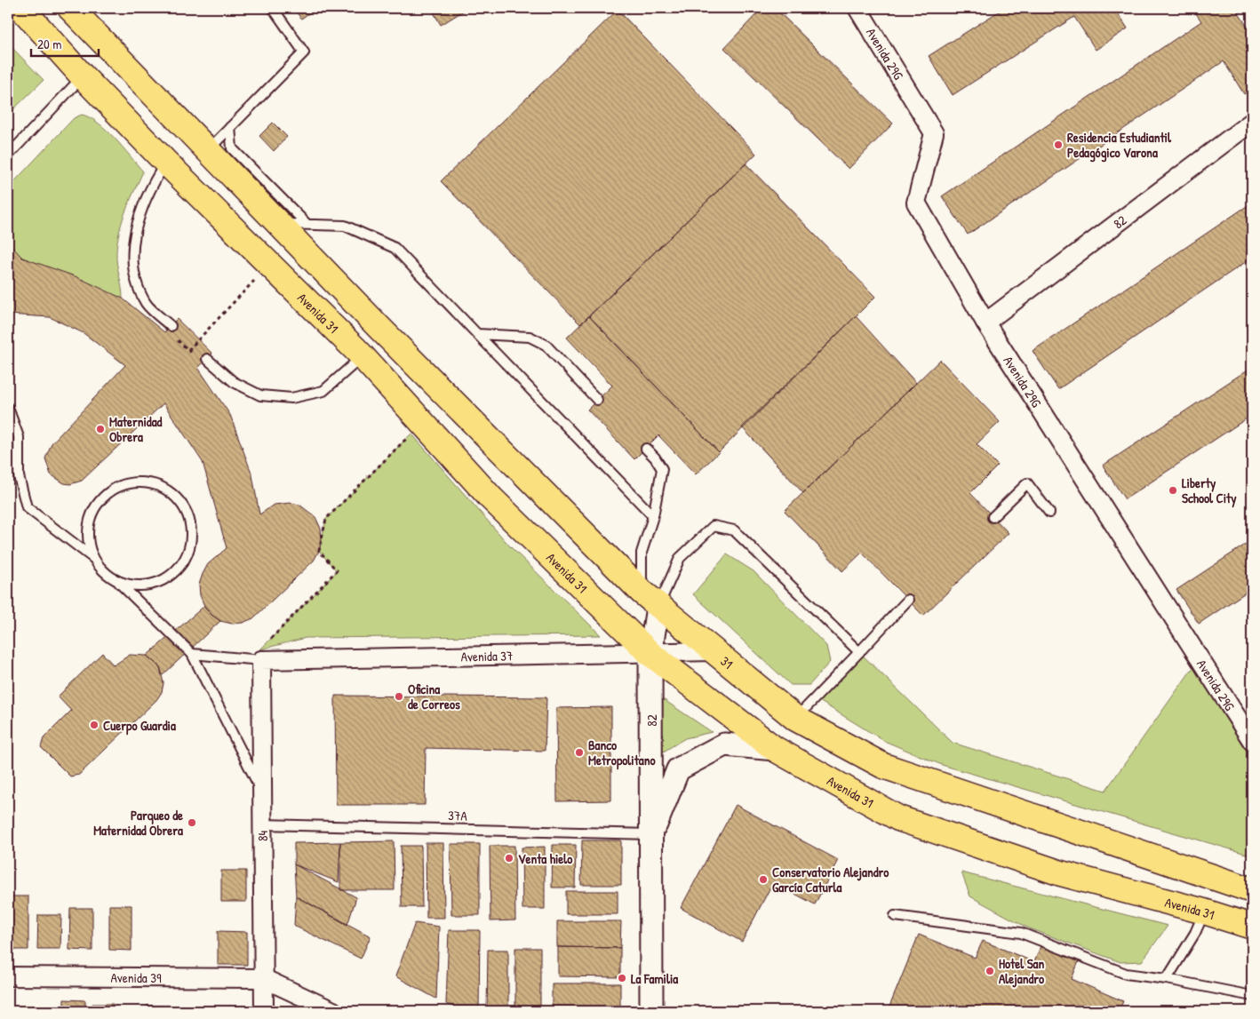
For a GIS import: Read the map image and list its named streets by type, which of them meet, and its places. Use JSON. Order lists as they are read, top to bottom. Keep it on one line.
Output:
{"streets":{"main road":["Avenida 31","31"],"street":["Avenida 29G","82","Avenida 37","84","Avenida 39"],"lane":["37A"]},"crossings":[["Avenida 29G","82"],["82","Avenida 31"],["82","Avenida 37"],["82","31"],["82","37A"],["Avenida 31","Avenida 37"],["Avenida 37","31"],["Avenida 37","84"],["37A","84"],["84","Avenida 39"]],"places":["Residencia Estudiantil Pedagógico Varona","Maternidad Obrera","Liberty School City","Oficina de Correos","Cuerpo Guardia","Banco Metropolitano","Parqueo de Maternidad Obrera","Venta hielo","Conservatorio Alejandro García Caturla","Hotel San Alejandro","La Familia"],"scale_bar":"20 m"}
